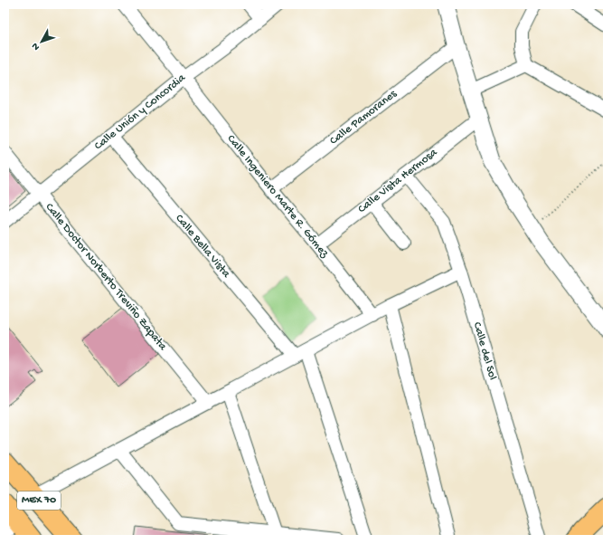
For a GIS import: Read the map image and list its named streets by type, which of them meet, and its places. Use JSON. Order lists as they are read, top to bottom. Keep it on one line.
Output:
{"streets":{"main road":["MEX 70"],"street":["Calle Unión y Concordia","Calle Pamoranes","Calle Vista Hermosa","Calle Ingeniero Marte R. Gómez","Calle Bella Vista","Calle Doctor Norberto Treviño Zapata","Calle del Sol"]},"crossings":[["Calle Unión y Concordia","Calle Ingeniero Marte R. Gómez"],["Calle Unión y Concordia","Calle Bella Vista"],["Calle Unión y Concordia","Calle Doctor Norberto Treviño Zapata"],["Calle Pamoranes","Calle Ingeniero Marte R. Gómez"],["Calle Vista Hermosa","Calle Ingeniero Marte R. Gómez"],["Calle Vista Hermosa","Calle del Sol"]],"north":"bottom left"}
